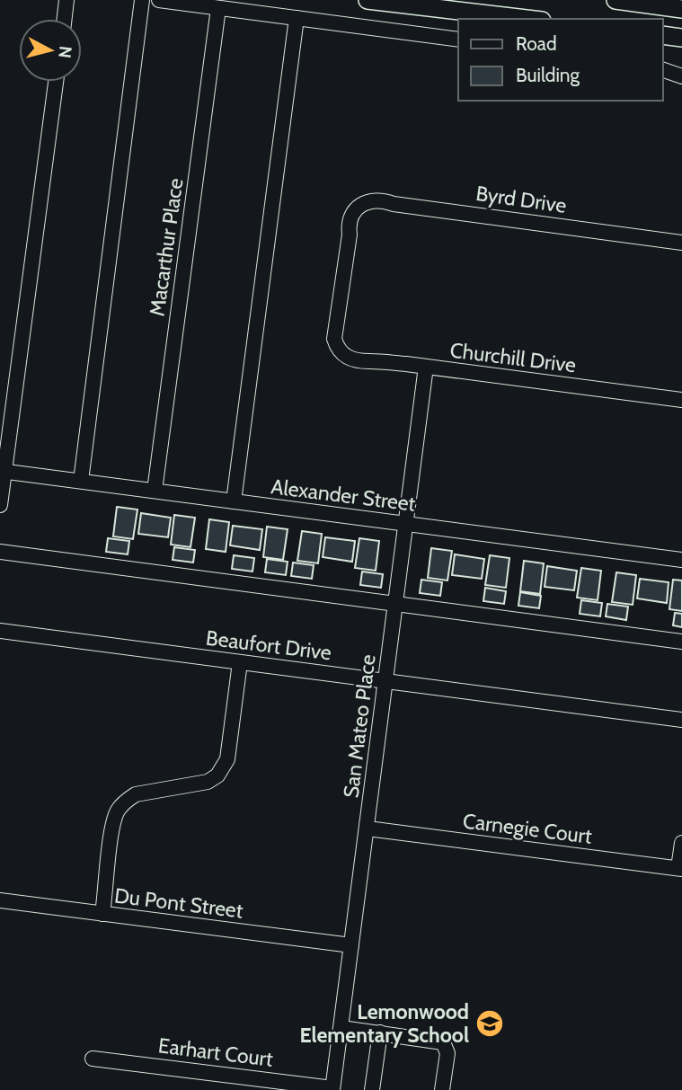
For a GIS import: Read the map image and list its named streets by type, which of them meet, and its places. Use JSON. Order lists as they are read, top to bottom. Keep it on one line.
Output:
{"streets":{"street":["Byrd Drive","Macarthur Place","Churchill Drive","Alexander Street","Beaufort Drive","San Mateo Place","Carnegie Court","Du Pont Street","Earhart Court"]},"crossings":[["Byrd Drive","Churchill Drive"],["Macarthur Place","Alexander Street"],["Churchill Drive","San Mateo Place"],["Alexander Street","San Mateo Place"],["Beaufort Drive","San Mateo Place"],["San Mateo Place","Carnegie Court"],["San Mateo Place","Du Pont Street"],["San Mateo Place","Earhart Court"]],"places":{"school or university":["Lemonwood Elementary School"]},"legend":["Road","Building"],"north":"right"}
